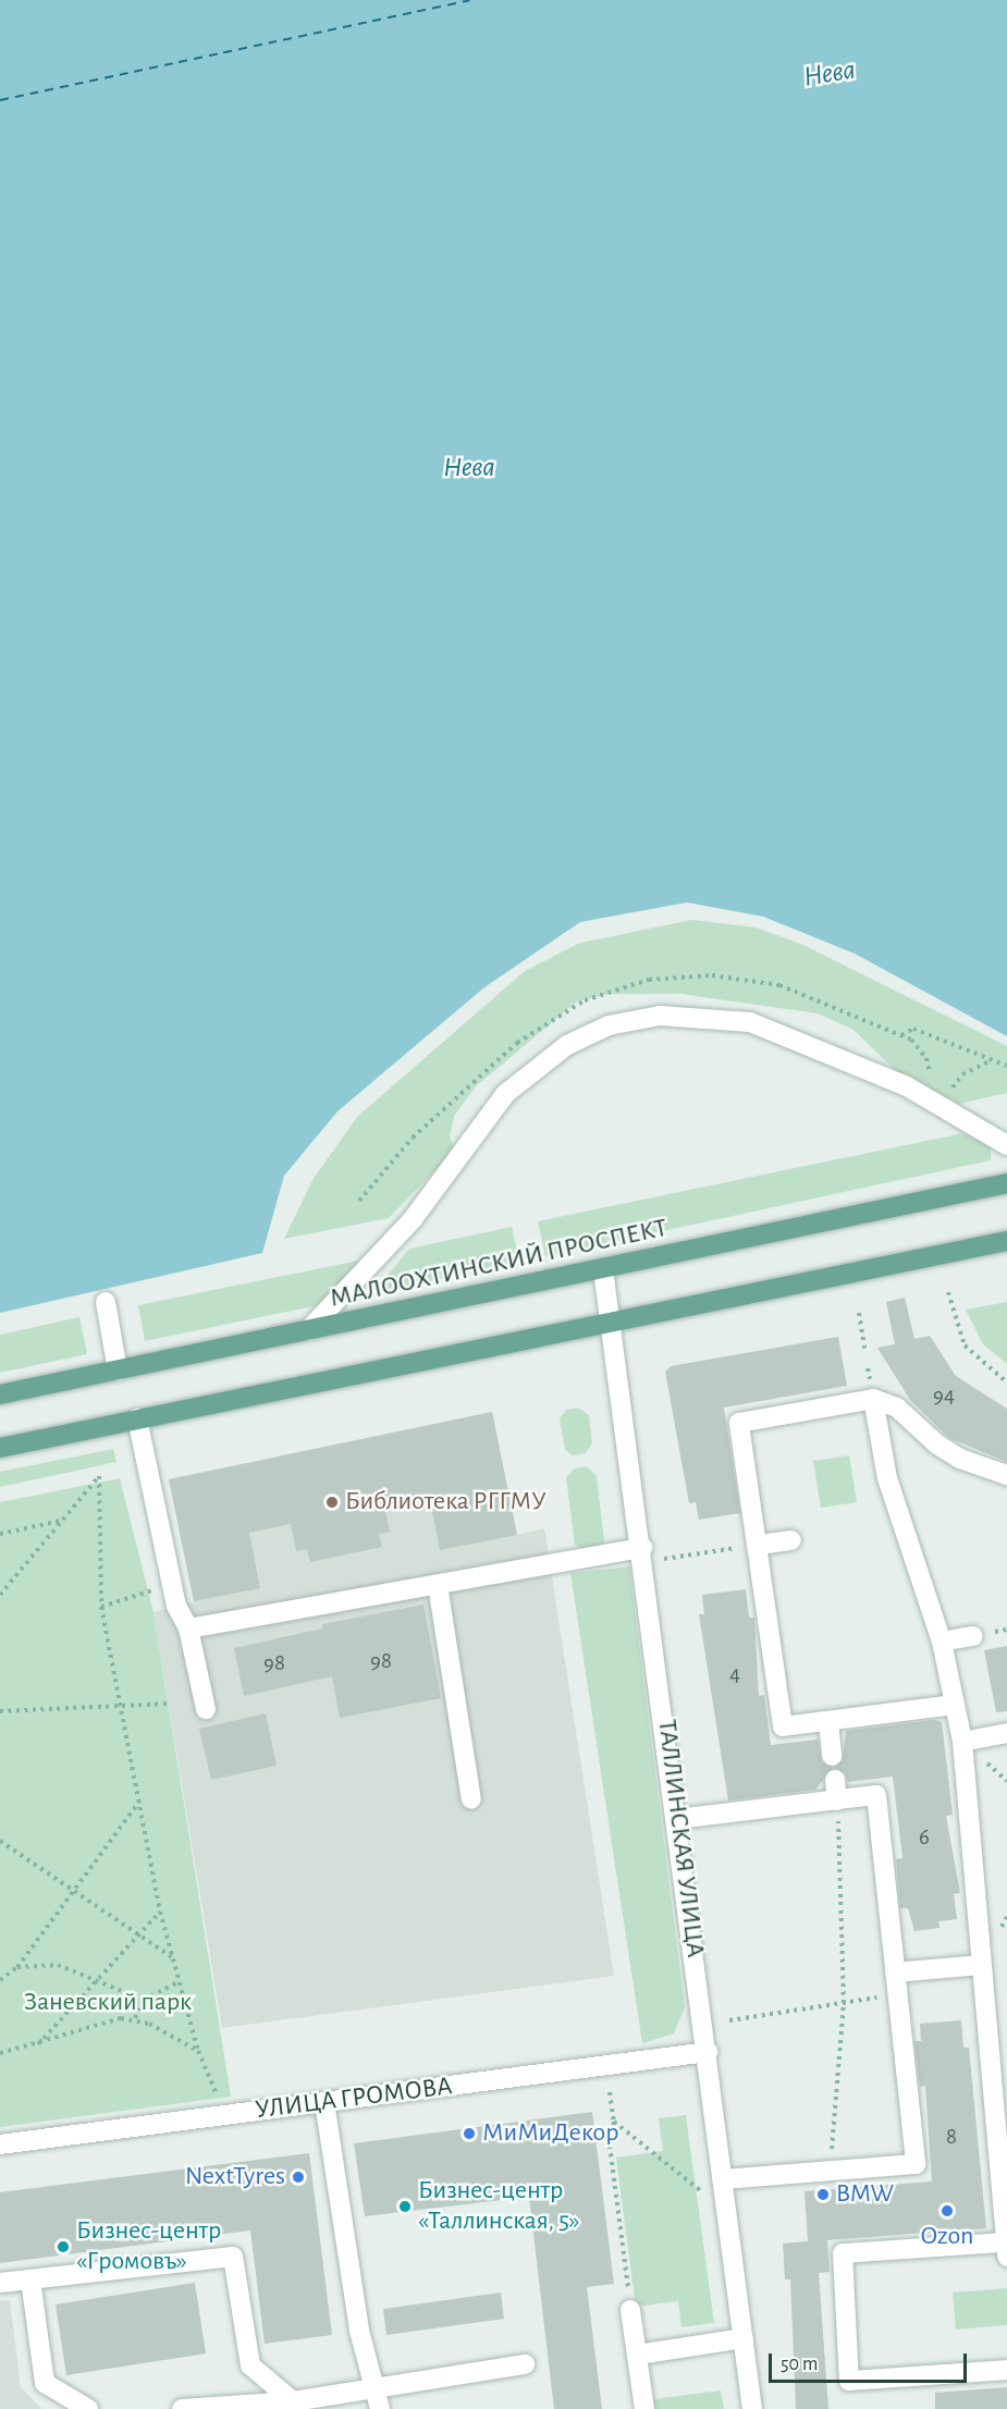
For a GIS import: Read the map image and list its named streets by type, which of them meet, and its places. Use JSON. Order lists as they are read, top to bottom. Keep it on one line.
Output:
{"streets":{"main road":["МАЛООХТИНСКИЙ ПРОСПЕКТ"],"street":["ТАЛЛИНСКАЯ УЛИЦА","УЛИЦА ГРОМОВА"]},"crossings":[["МАЛООХТИНСКИЙ ПРОСПЕКТ","ТАЛЛИНСКАЯ УЛИЦА"],["ТАЛЛИНСКАЯ УЛИЦА","УЛИЦА ГРОМОВА"]],"water":["Нева"],"parks":["Заневский парк"],"places":["Библиотека РГГМУ","МиМиДекор","NextTyres","BMW","Бизнес-центр «Таллинская, 5»","Ozon","Бизнес-центр «Громовъ»"],"house_numbers":["94","98","98","4","6","8"],"scale_bar":"50 m"}
